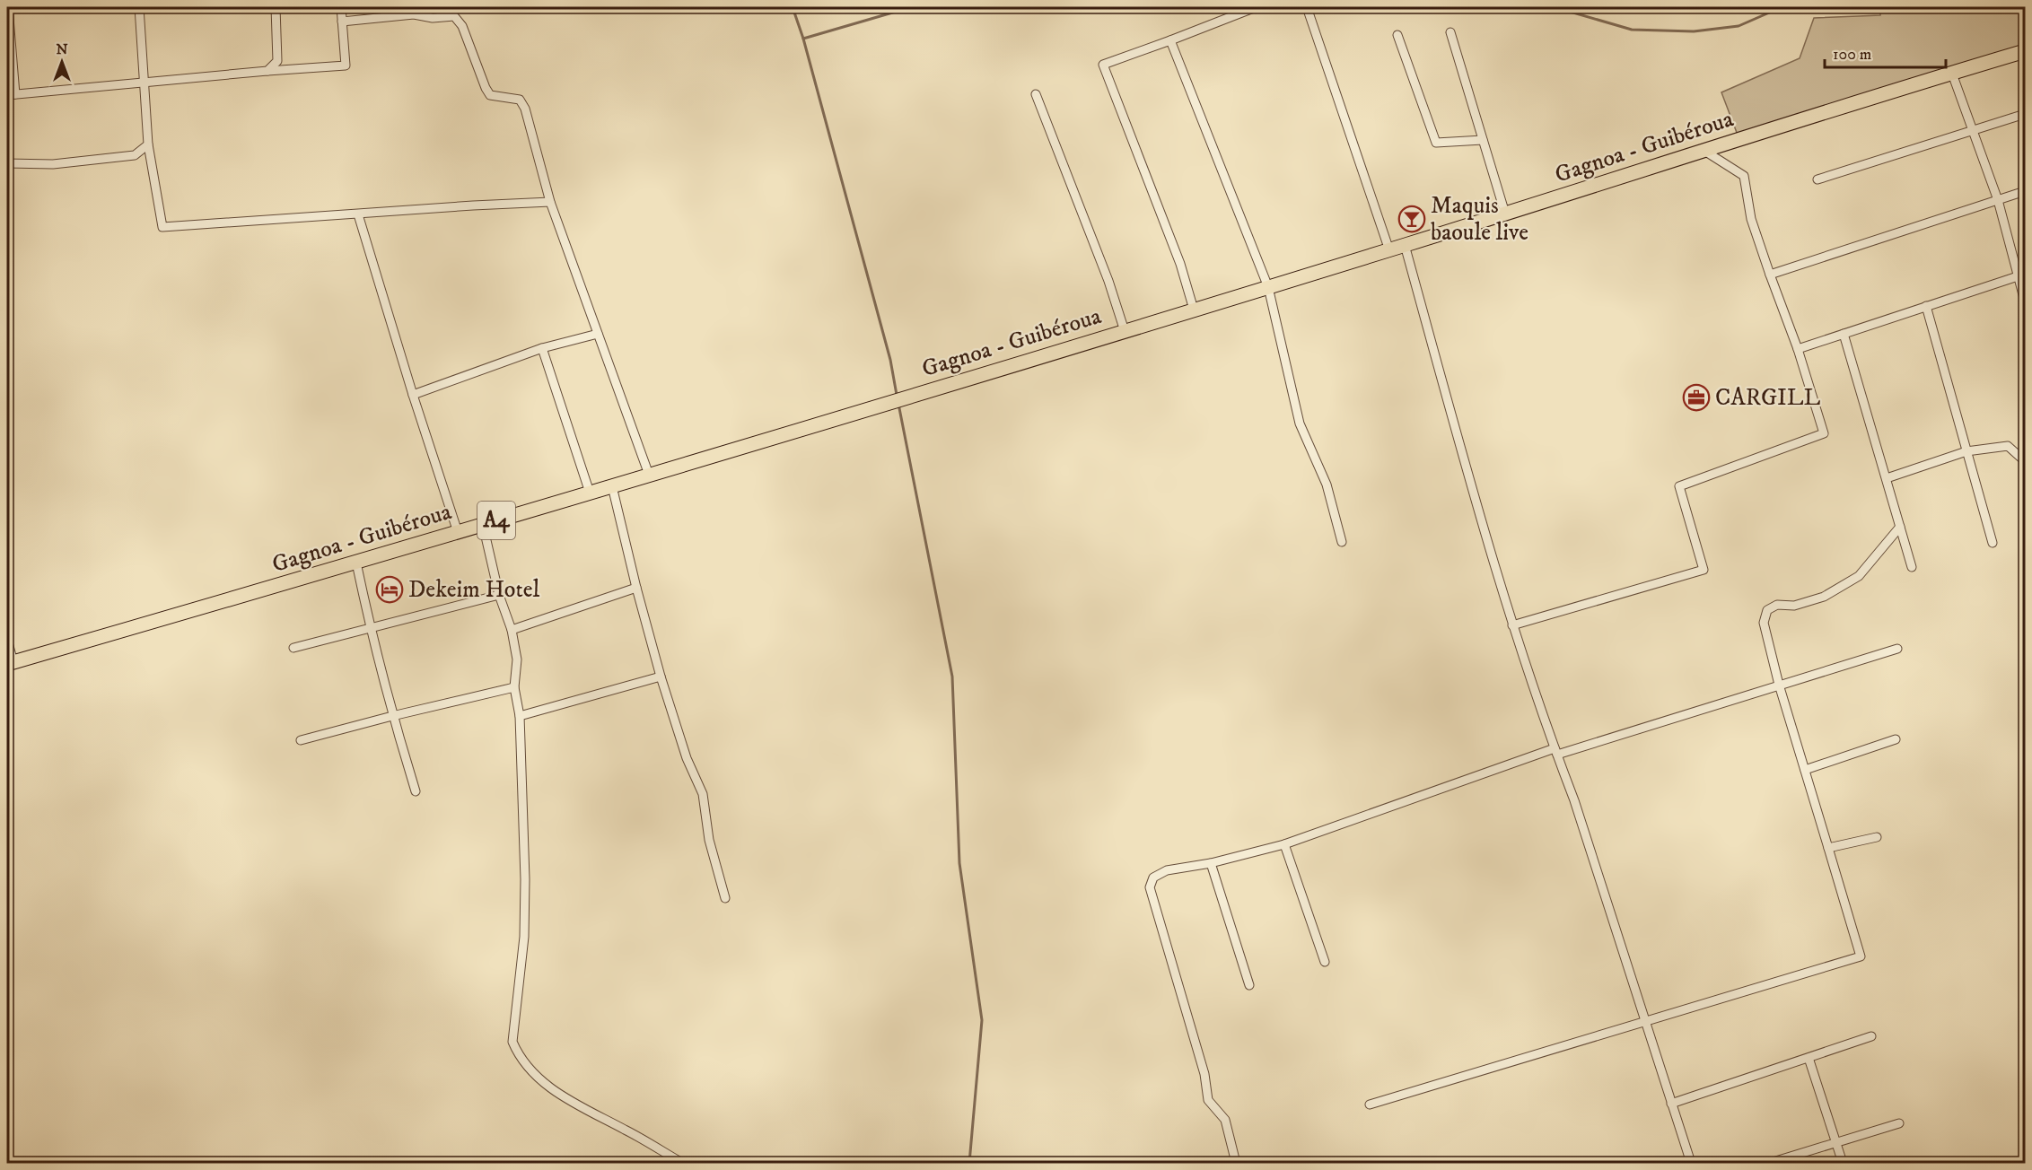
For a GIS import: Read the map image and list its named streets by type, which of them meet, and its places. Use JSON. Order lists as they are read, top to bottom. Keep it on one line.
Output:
{"streets":{"main road":["Gagnoa - Guibéroua","A4"]},"places":{"bar":["Maquis baoule live"],"office":["CARGILL"],"hotel":["Dekeim Hotel"]},"scale_bar":"100 m","north":"top"}
